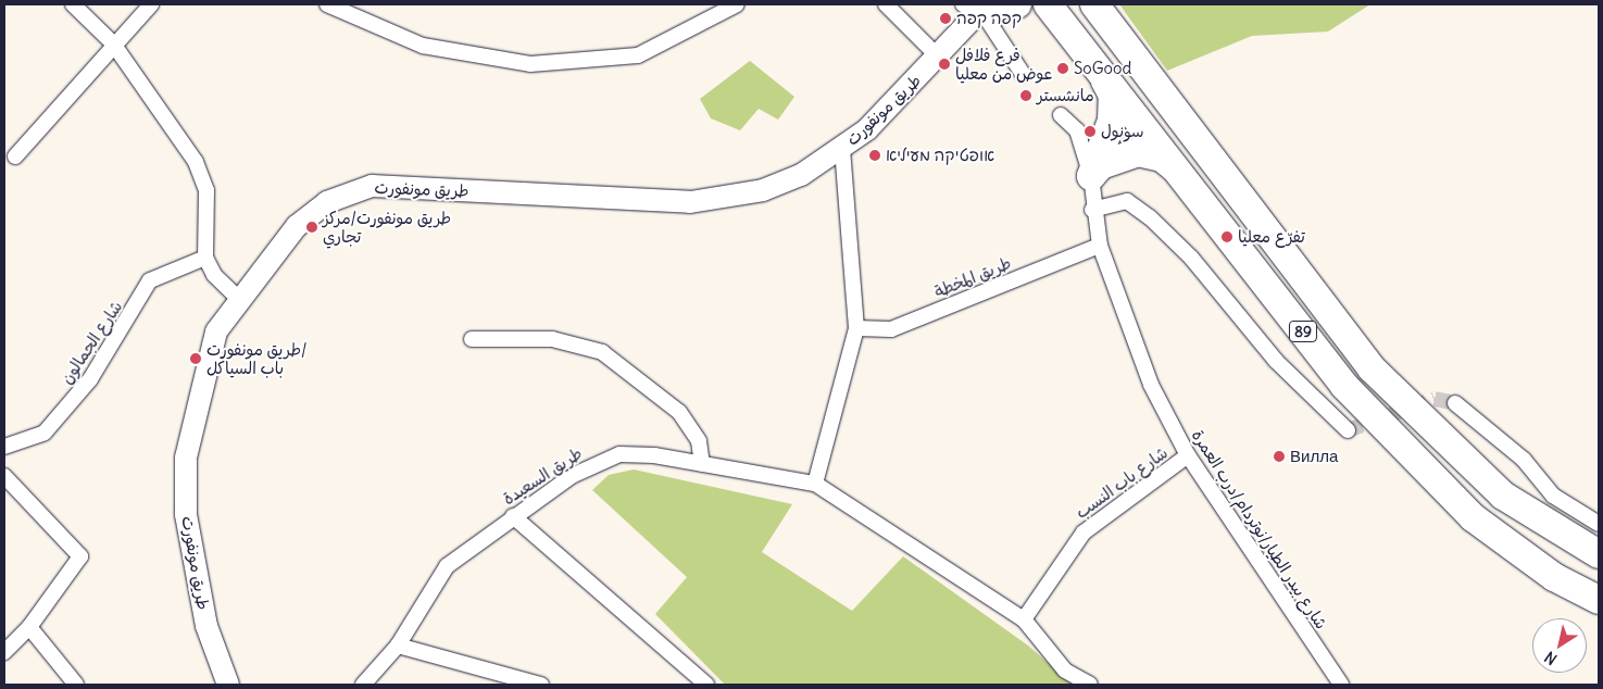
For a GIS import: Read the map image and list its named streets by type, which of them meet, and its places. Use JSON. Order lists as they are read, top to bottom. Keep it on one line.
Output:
{"streets":{"highway":["89"],"main road":["طريق مونفورت"],"street":["طريق المخطة","شارع الجمالون","طريق السعيدة","شارع باب النسب","شارع بيدر الطيار/نوتردام/درب العمرة"]},"crossings":[["طريق المخطة","شارع بيدر الطيار/نوتردام/درب العمرة"],["طريق السعيدة","شارع باب النسب"],["شارع باب النسب","شارع بيدر الطيار/نوتردام/درب العمرة"]],"places":["קפה קפה","فرع فلافل عوض من معليا","SoGood","مانشستر","سونول","אופטיקה מעיליא","طريق مونفورت/مركز تجاري","تفرّع معليا","طريق مونفورت/ باب السياكل","Вилла"],"north":"bottom left"}
